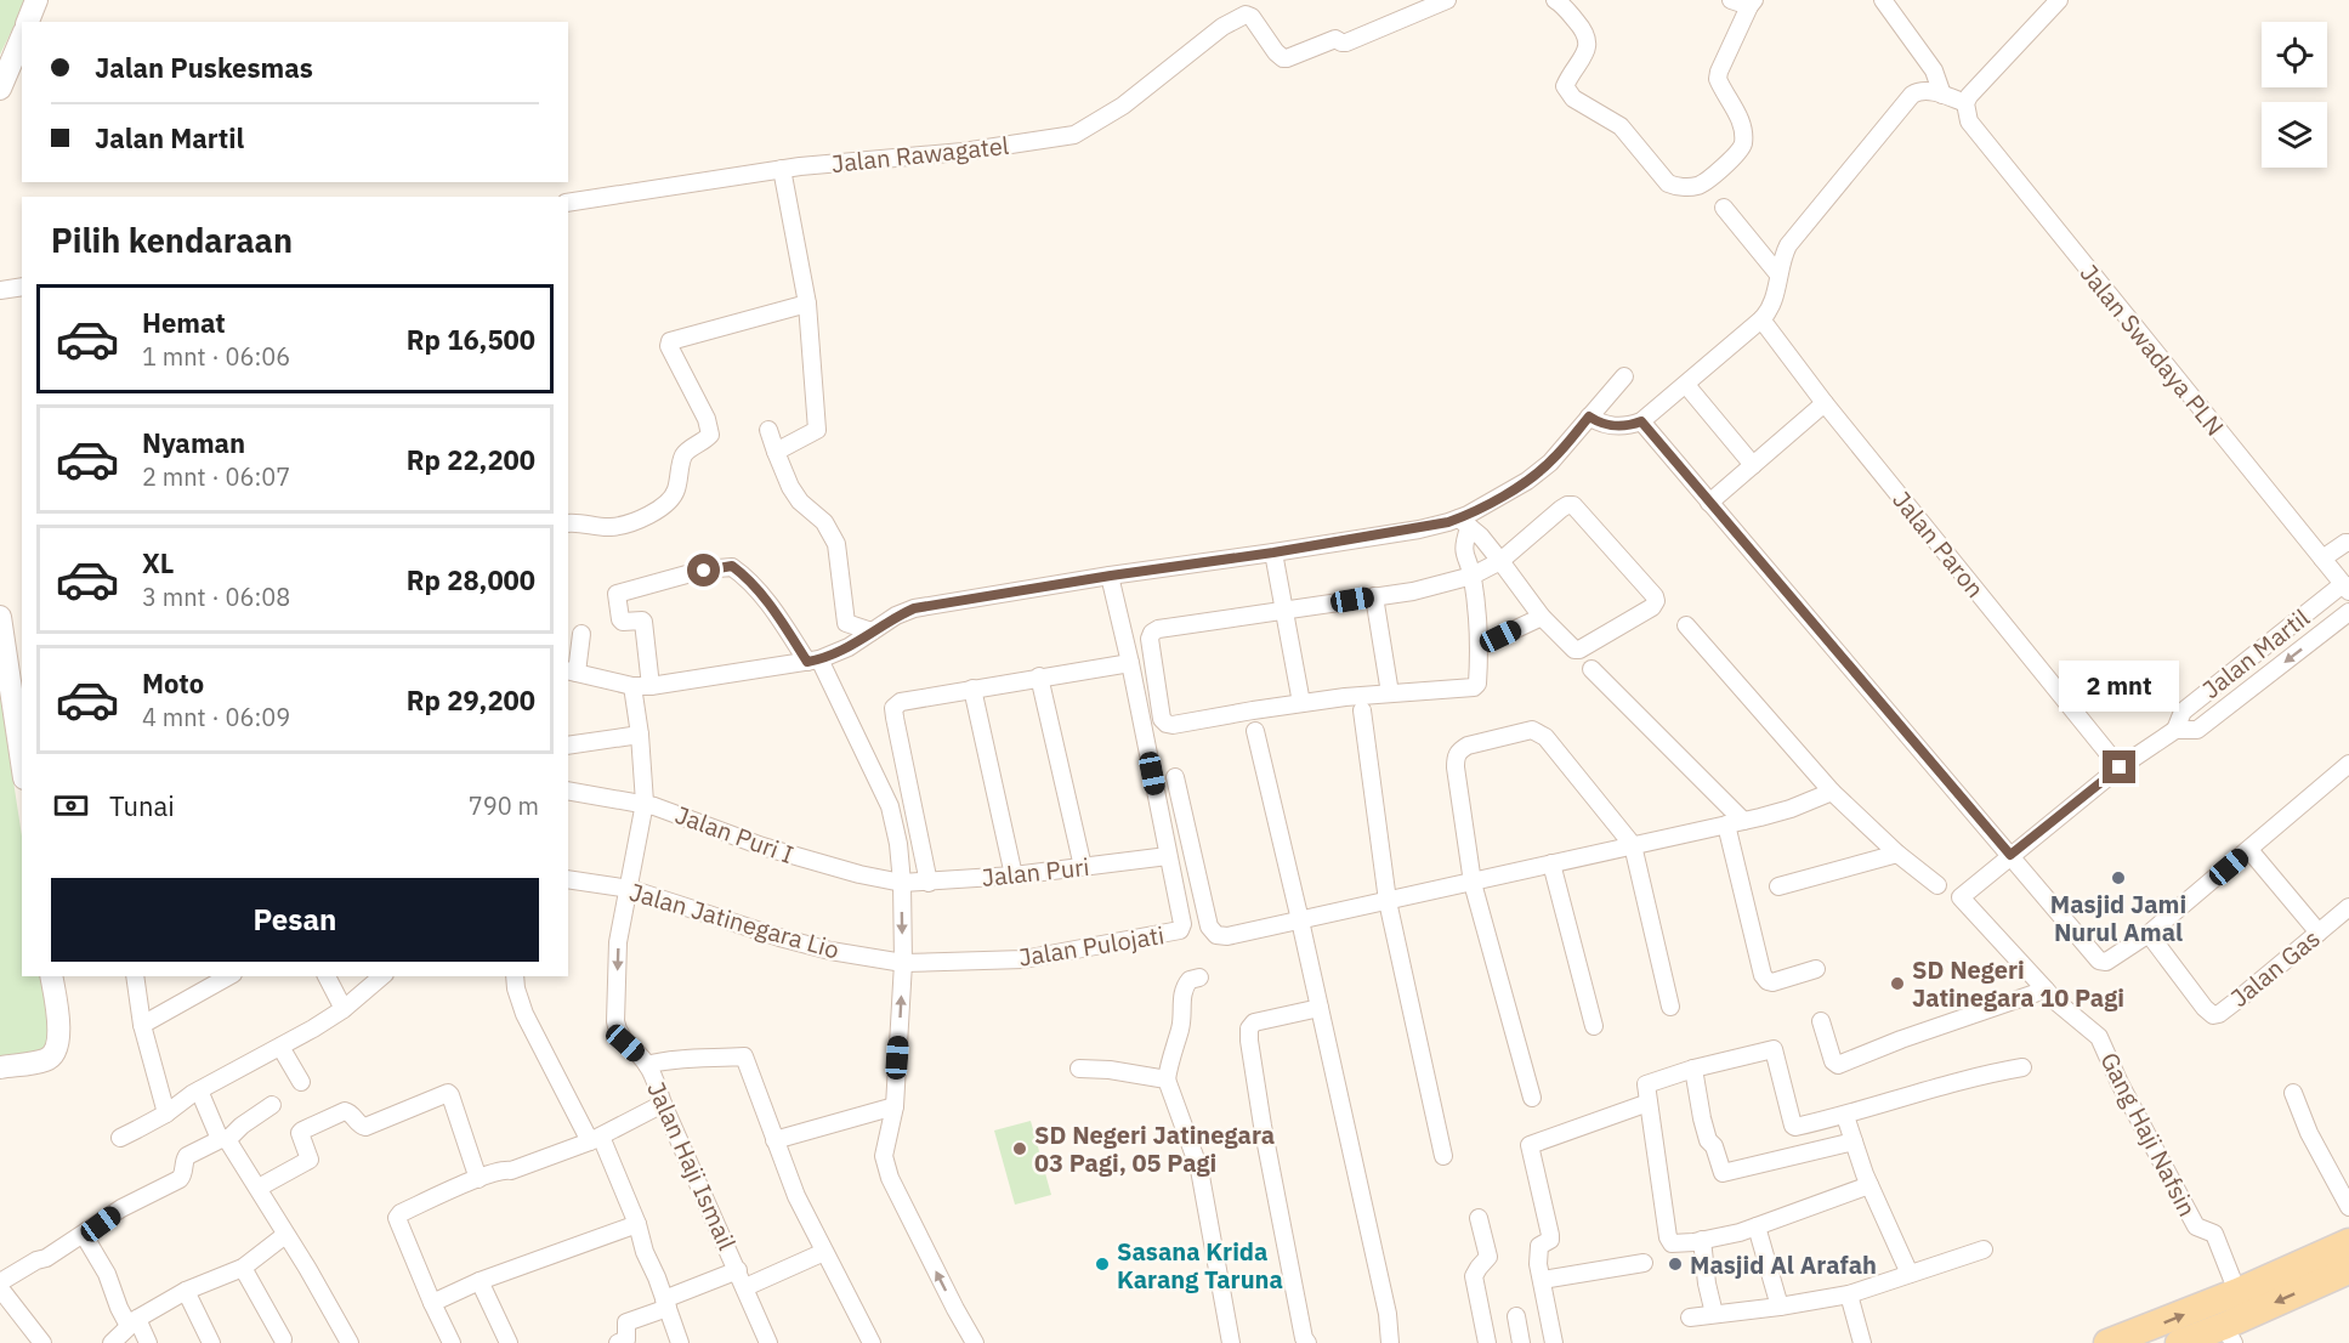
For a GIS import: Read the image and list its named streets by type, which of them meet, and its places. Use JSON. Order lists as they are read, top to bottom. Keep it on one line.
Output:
{"streets":{"street":["Jalan Rawagatel","Jalan Swadaya PLN","Jalan Paron","Jalan Martil","Jalan Puri I","Jalan Puri","Jalan Jatinegara Lio","Jalan Pulojati","Jalan Gas","Gang Haji Nafsin","Jalan Haji Ismail"]},"crossings":[["Jalan Swadaya PLN","Jalan Martil"],["Jalan Paron","Jalan Martil"],["Jalan Martil","Gang Haji Nafsin"],["Jalan Puri I","Jalan Puri"],["Jalan Puri I","Jalan Haji Ismail"],["Jalan Puri","Jalan Pulojati"],["Jalan Jatinegara Lio","Jalan Pulojati"],["Jalan Jatinegara Lio","Jalan Haji Ismail"]],"places":["Masjid Jami Nurul Amal","SD Negeri Jatinegara 10 Pagi","SD Negeri Jatinegara 03 Pagi, 05 Pagi","Sasana Krida Karang Taruna","Masjid Al Arafah"],"page":{"banner":["Jalan Puskesmas","Jalan Martil"],"heading":"Pilih kendaraan","list":[{"name":"Hemat","note":"1 mnt · 06:06","value":"Rp 16,500"},{"name":"Nyaman","note":"2 mnt · 06:07","value":"Rp 22,200"},{"name":"XL","note":"3 mnt · 06:08","value":"Rp 28,000"},{"name":"Moto","note":"4 mnt · 06:09","value":"Rp 29,200"}],"bubble":"2 mnt","pay":["Tunai","790 m"],"buttons":"Pesan"}}
